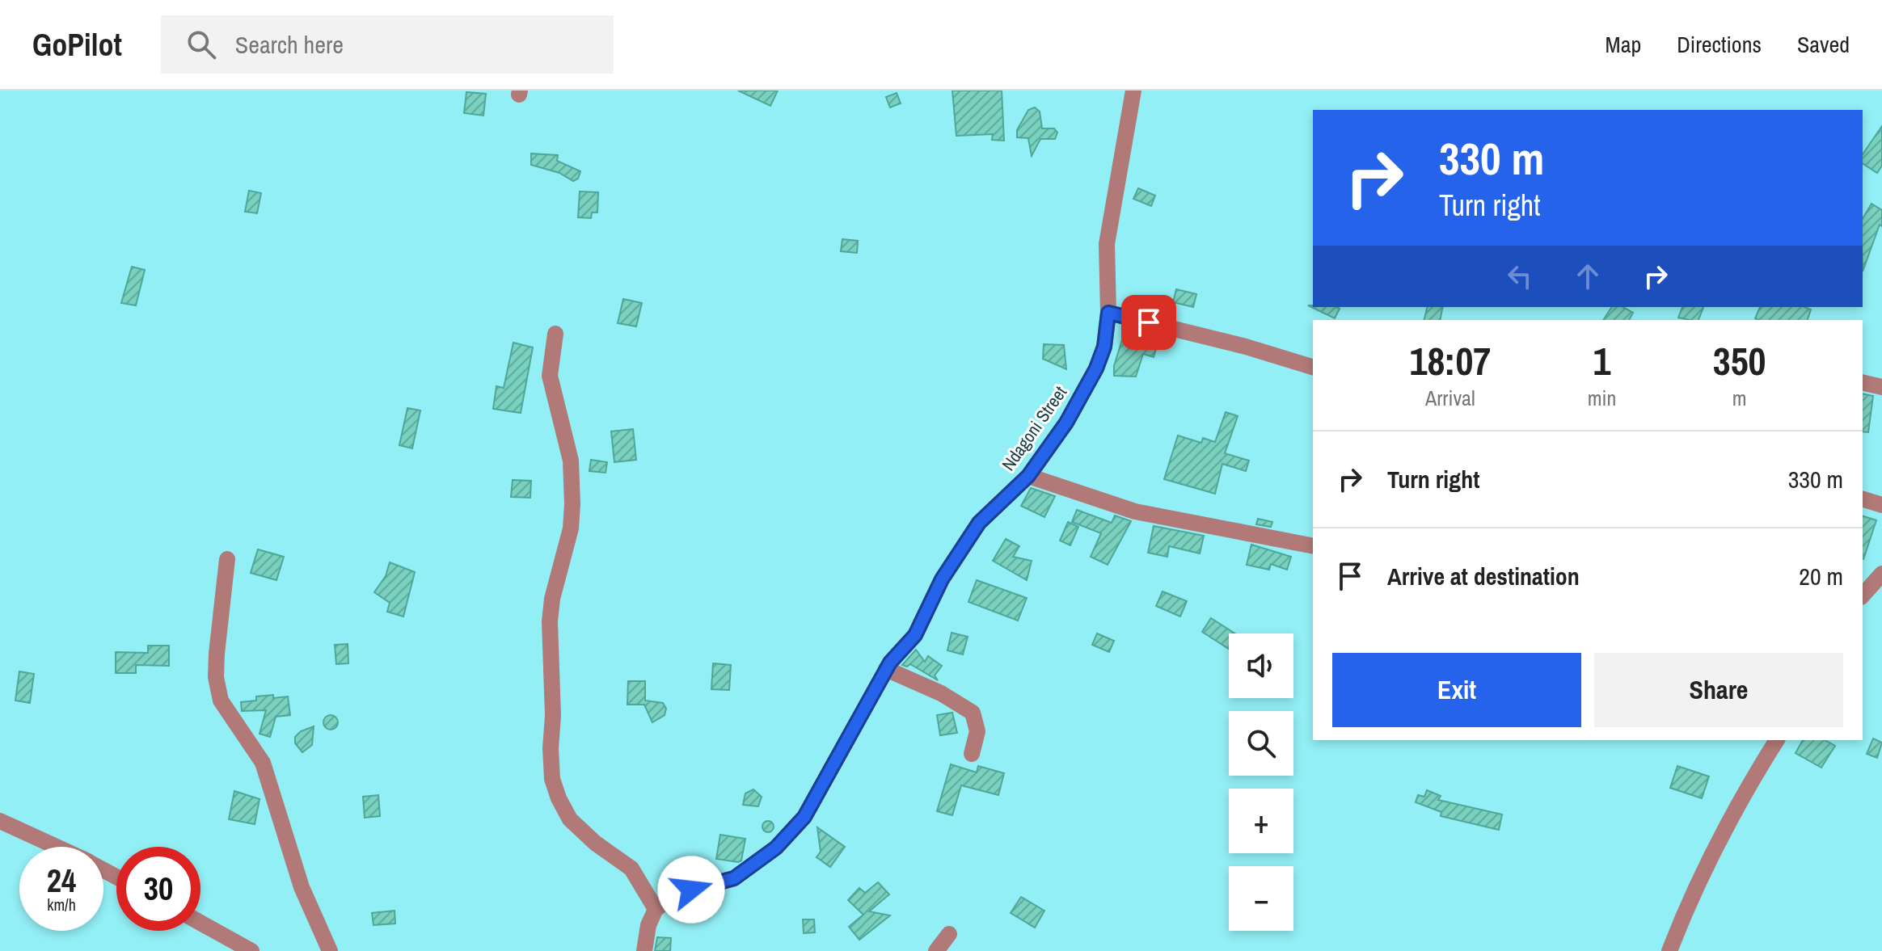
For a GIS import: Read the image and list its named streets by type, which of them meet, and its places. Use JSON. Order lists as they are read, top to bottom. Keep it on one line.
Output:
{"streets":{"street":["Ndagoni Street"]},"page":{"header":"GoPilot","search":"Search here","nav":["Map","Directions","Saved"],"turn":["330 m","Turn right"],"eta":["18:07","Arrival","1","min","350","m"],"list":[{"name":"Turn right","value":"330 m"},{"name":"Arrive at destination","value":"20 m"}],"map_buttons":["+","−"],"buttons":["Exit","Share"],"speed":"24 km/h","limit":"30"}}
